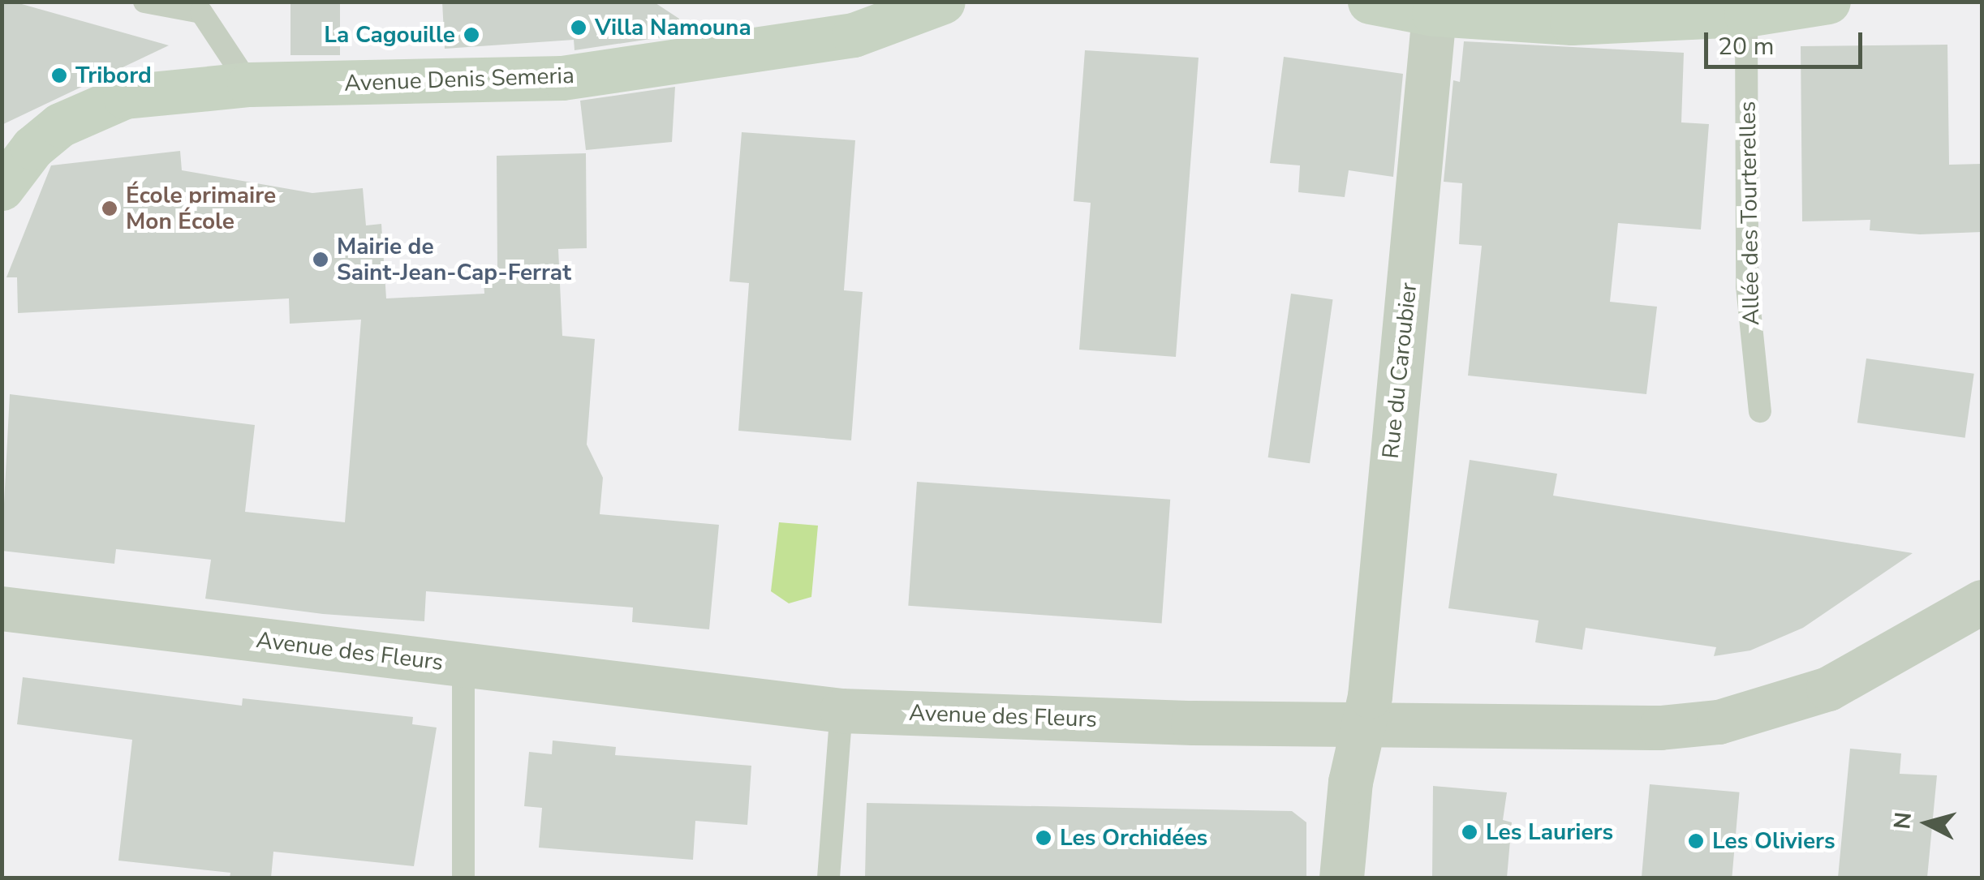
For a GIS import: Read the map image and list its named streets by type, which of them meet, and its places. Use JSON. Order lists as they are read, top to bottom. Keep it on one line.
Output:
{"streets":{"main road":["Avenue Denis Semeria"],"street":["Rue du Caroubier","Avenue des Fleurs"],"lane":["Allée des Tourterelles"]},"crossings":[["Rue du Caroubier","Avenue des Fleurs"]],"places":["Villa Namouna","La Cagouille","Tribord","École primaire Mon École","Mairie de Saint-Jean-Cap-Ferrat","Les Lauriers","Les Orchidées","Les Oliviers"],"scale_bar":"20 m","north":"left"}
